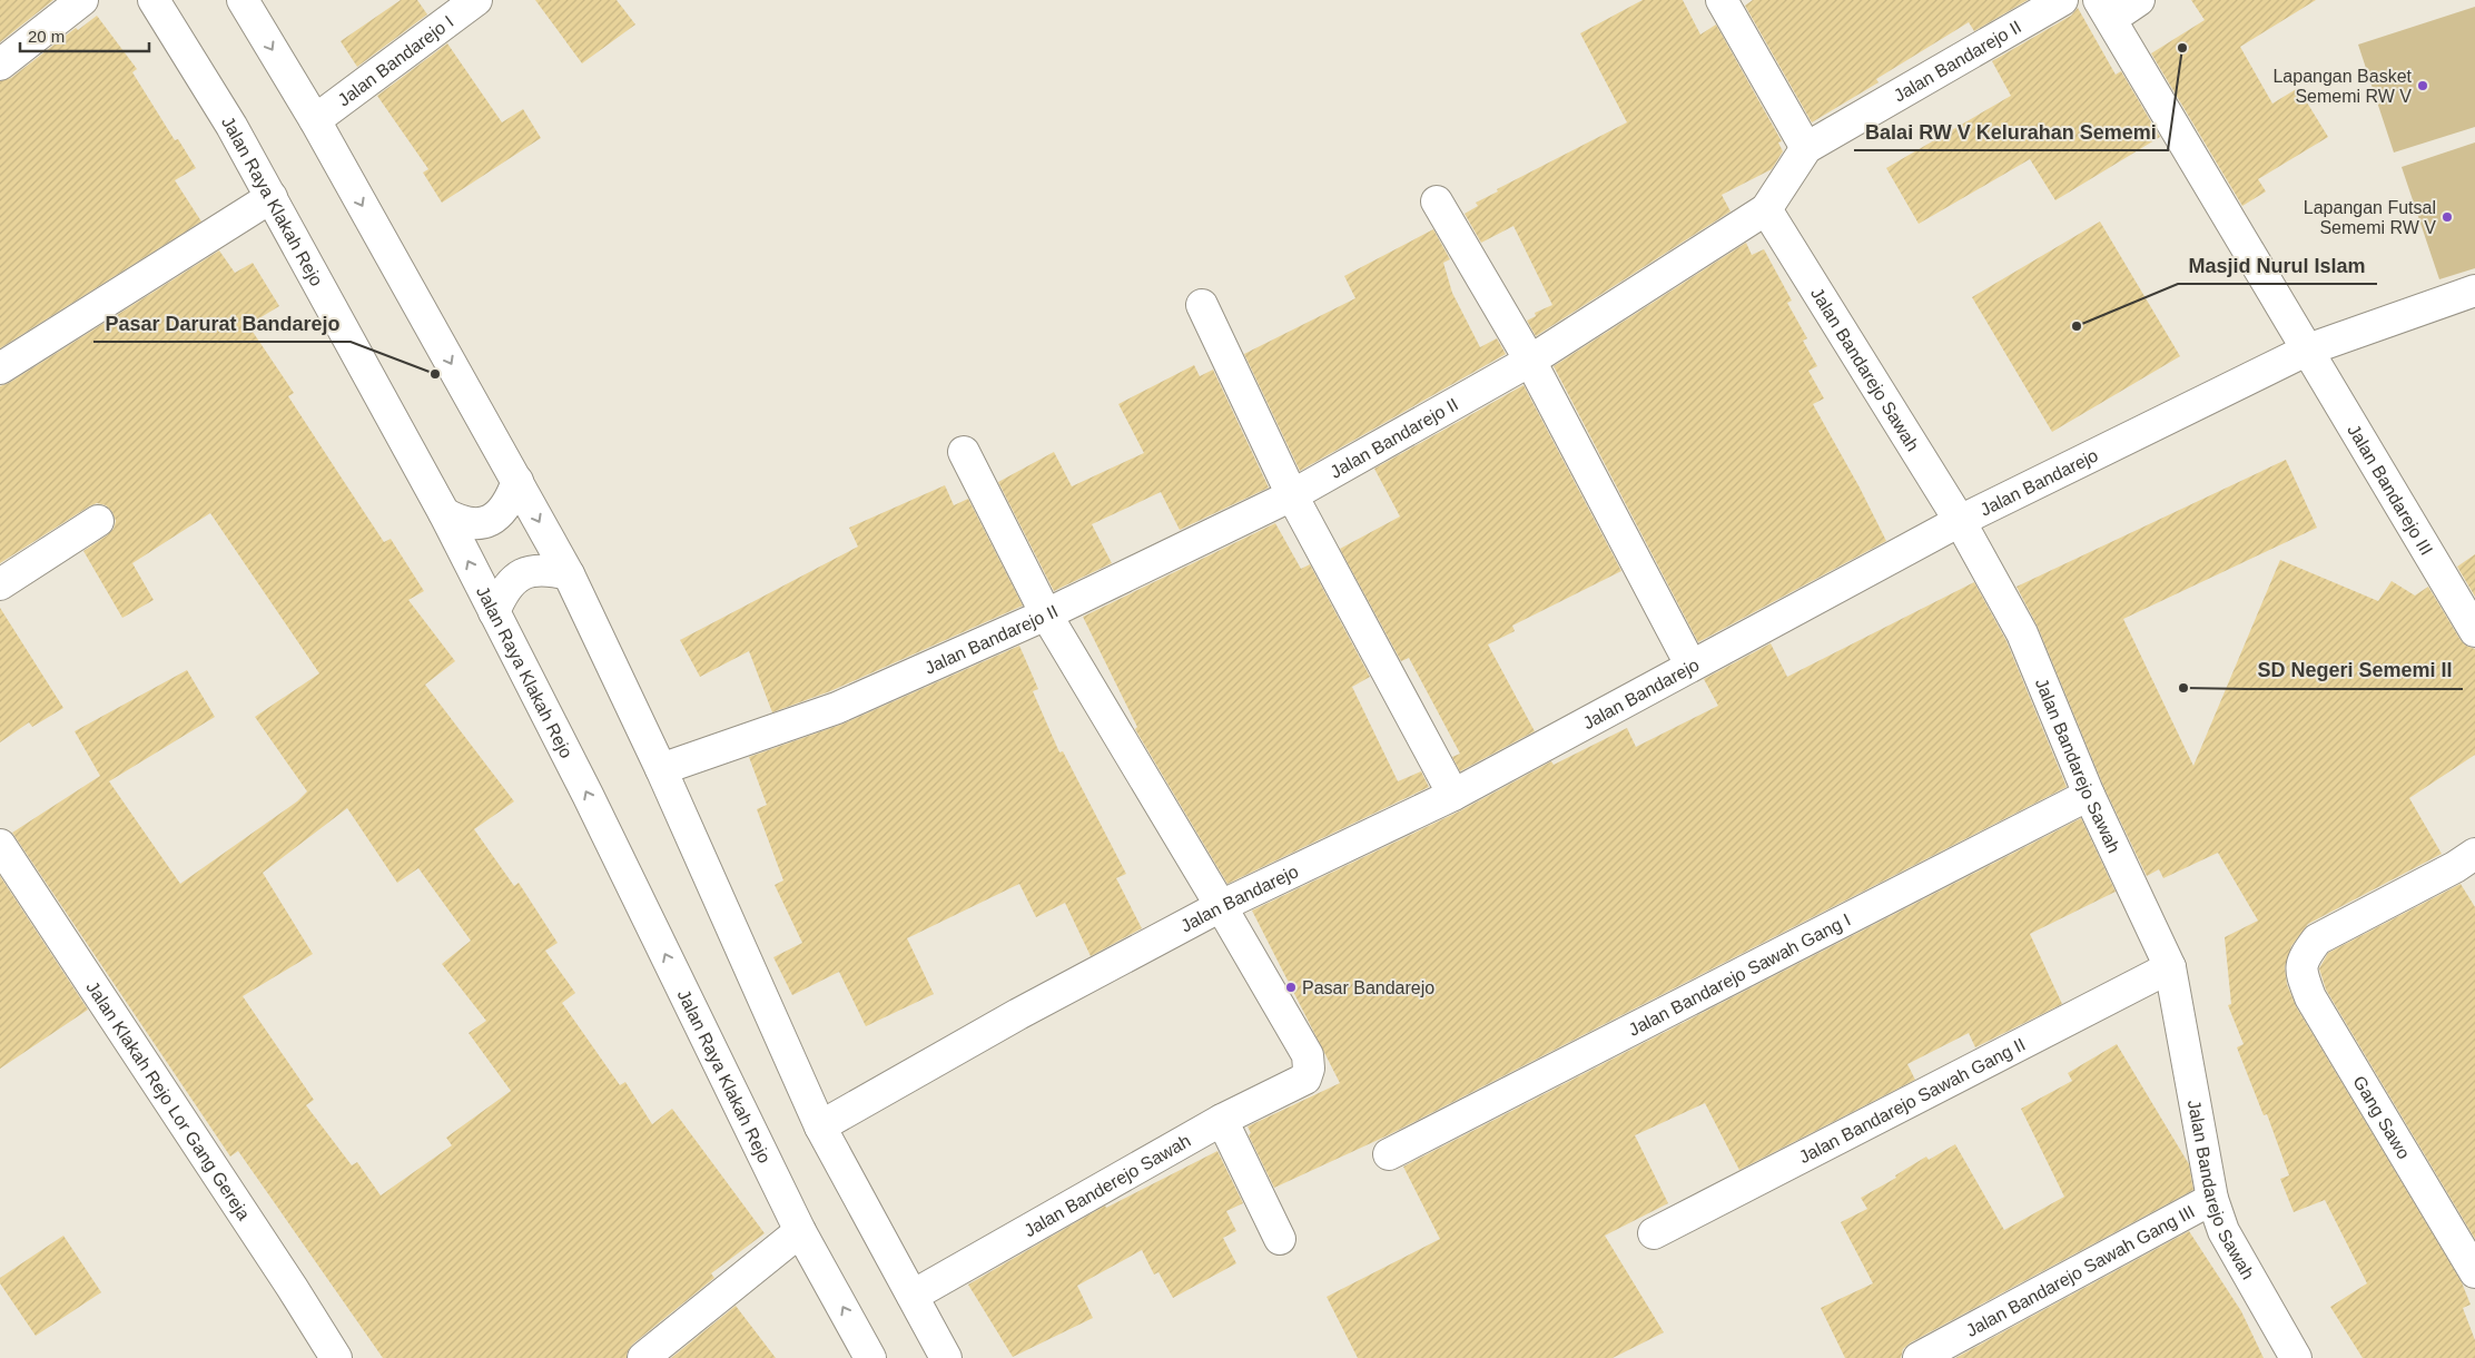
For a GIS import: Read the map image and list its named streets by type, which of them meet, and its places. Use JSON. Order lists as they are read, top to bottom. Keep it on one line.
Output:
{"streets":{"street":["Jalan Bandarejo I","Jalan Bandarejo II","Jalan Raya Klakah Rejo","Jalan Bandarejo Sawah","Jalan Bandarejo","Jalan Bandarejo III","Jalan Bandarejo Sawah Gang I","Jalan Bandarejo Sawah Gang II","Jalan Klakah Rejo Lor Gang Gereja","Gang Sawo","Jalan Banderejo Sawah","Jalan Bandarejo Sawah Gang III"]},"crossings":[["Jalan Bandarejo II","Jalan Bandarejo Sawah"],["Jalan Bandarejo Sawah","Jalan Bandarejo"],["Jalan Bandarejo Sawah","Jalan Bandarejo Sawah Gang I"],["Jalan Bandarejo Sawah","Jalan Bandarejo Sawah Gang II"],["Jalan Bandarejo Sawah","Jalan Bandarejo Sawah Gang III"],["Jalan Bandarejo","Jalan Bandarejo III"],["Jalan Bandarejo","Jalan Banderejo Sawah"]],"places":["Balai RW V Kelurahan Sememi","Lapangan Basket Sememi RW V","Lapangan Futsal Sememi RW V","Masjid Nurul Islam","Pasar Darurat Bandarejo","SD Negeri Sememi II","Pasar Bandarejo"],"scale_bar":"20 m"}
